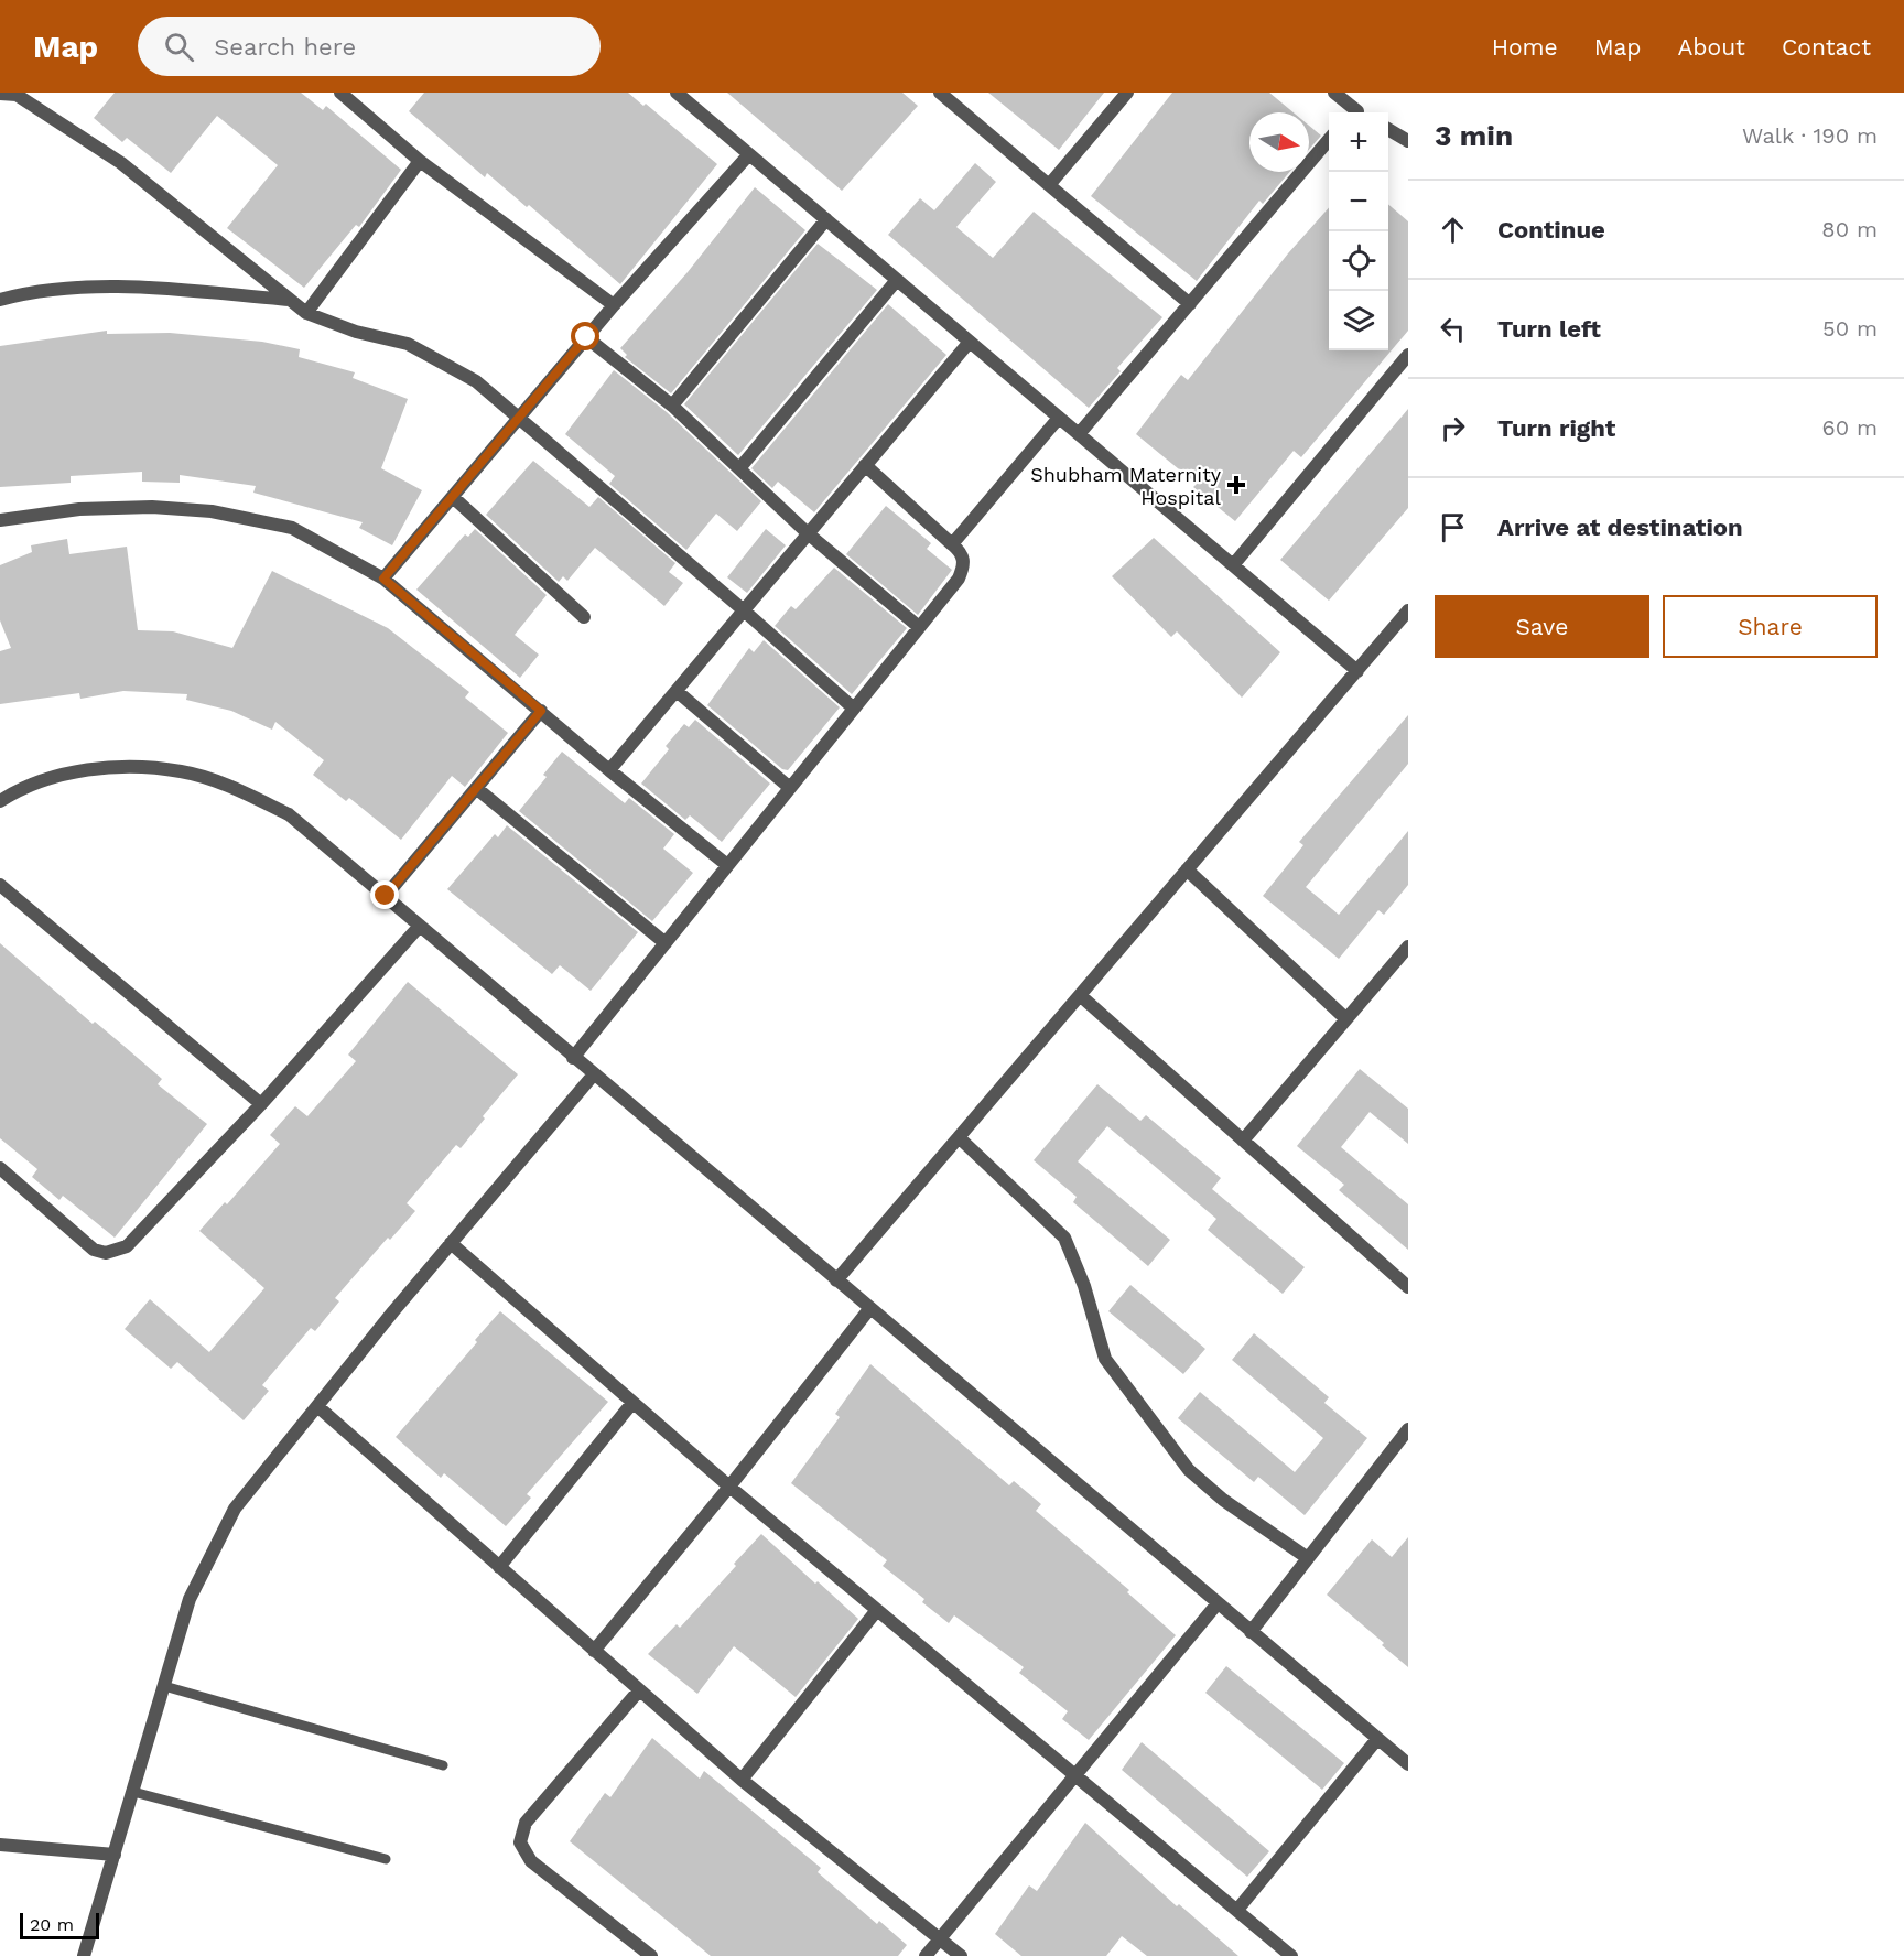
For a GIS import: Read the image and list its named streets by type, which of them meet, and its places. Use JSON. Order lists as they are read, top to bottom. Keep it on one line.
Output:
{"places":{"health":["Shubham Maternity Hospital"]},"scale_bar":"20 m","north":"right","page":{"header":"Map","search":"Search here","nav":["Home","Map","About","Contact"],"heading":["3 min","Walk · 190 m"],"map_buttons":["+","−"],"list":[["Continue","80 m"],["Turn left","50 m"],["Turn right","60 m"],"Arrive at destination"],"buttons":["Save","Share"],"scale":"20 m"}}
